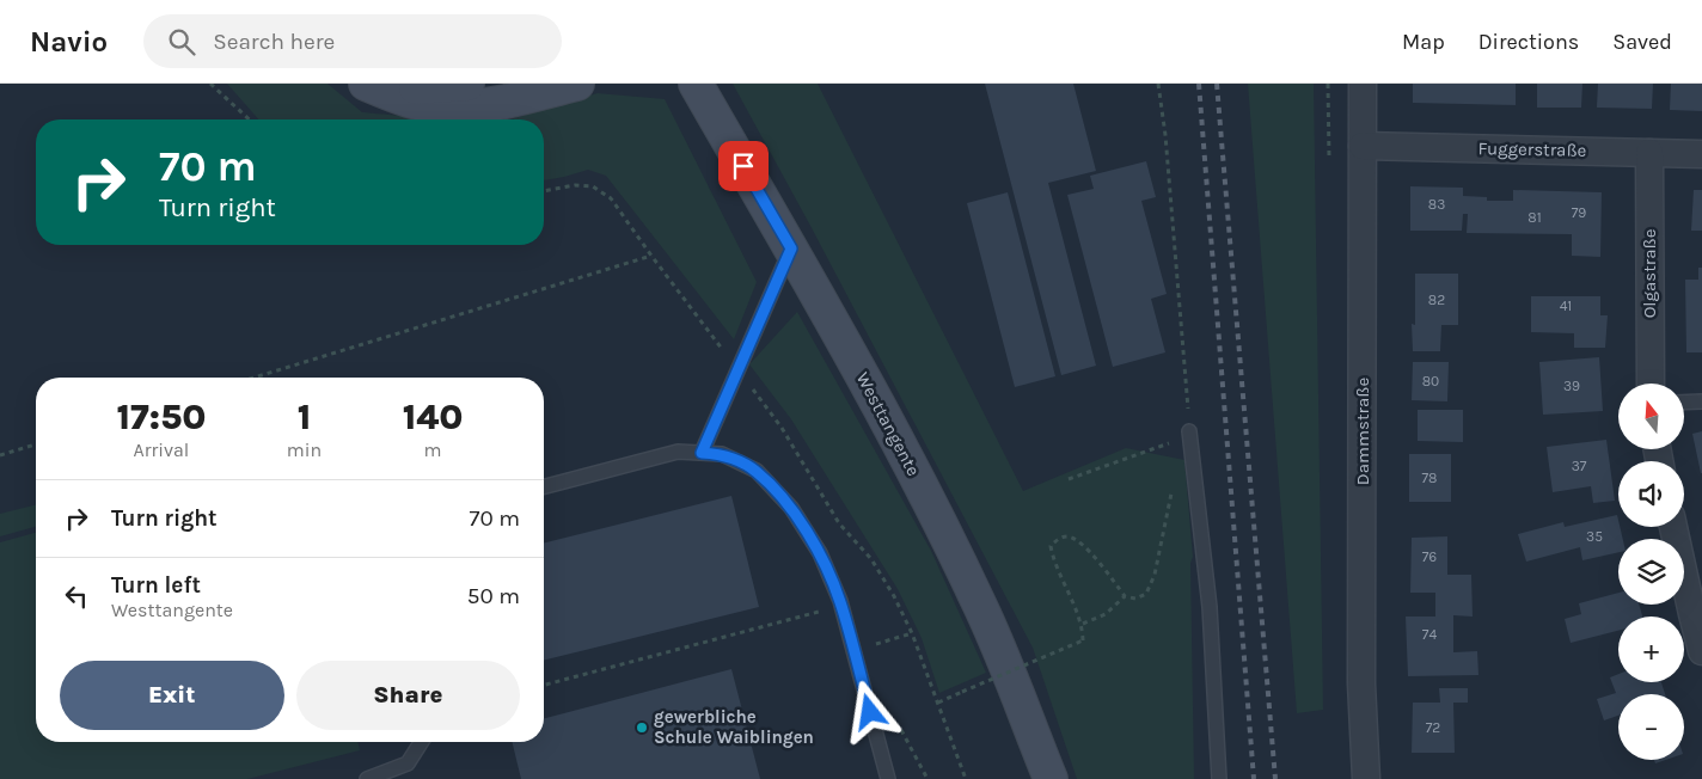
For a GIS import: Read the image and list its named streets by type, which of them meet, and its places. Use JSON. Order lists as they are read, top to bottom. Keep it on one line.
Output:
{"streets":{"street":["Fuggerstraße","Olgastraße","Westtangente","Dammstraße"]},"crossings":[["Fuggerstraße","Olgastraße"],["Fuggerstraße","Dammstraße"]],"places":["gewerbliche Schule Waiblingen"],"house_numbers":["83","79","81","82","41","80","39","37","78","35","76","74","72"],"north":"top","page":{"header":"Navio","search":"Search here","nav":["Map","Directions","Saved"],"turn":["70 m","Turn right"],"eta":["17:50","Arrival","1","min","140","m"],"map_buttons":["+","−"],"list":[{"name":"Turn right","value":"70 m"},{"name":"Turn left","note":"Westtangente","value":"50 m"}],"buttons":["Exit","Share"]}}
